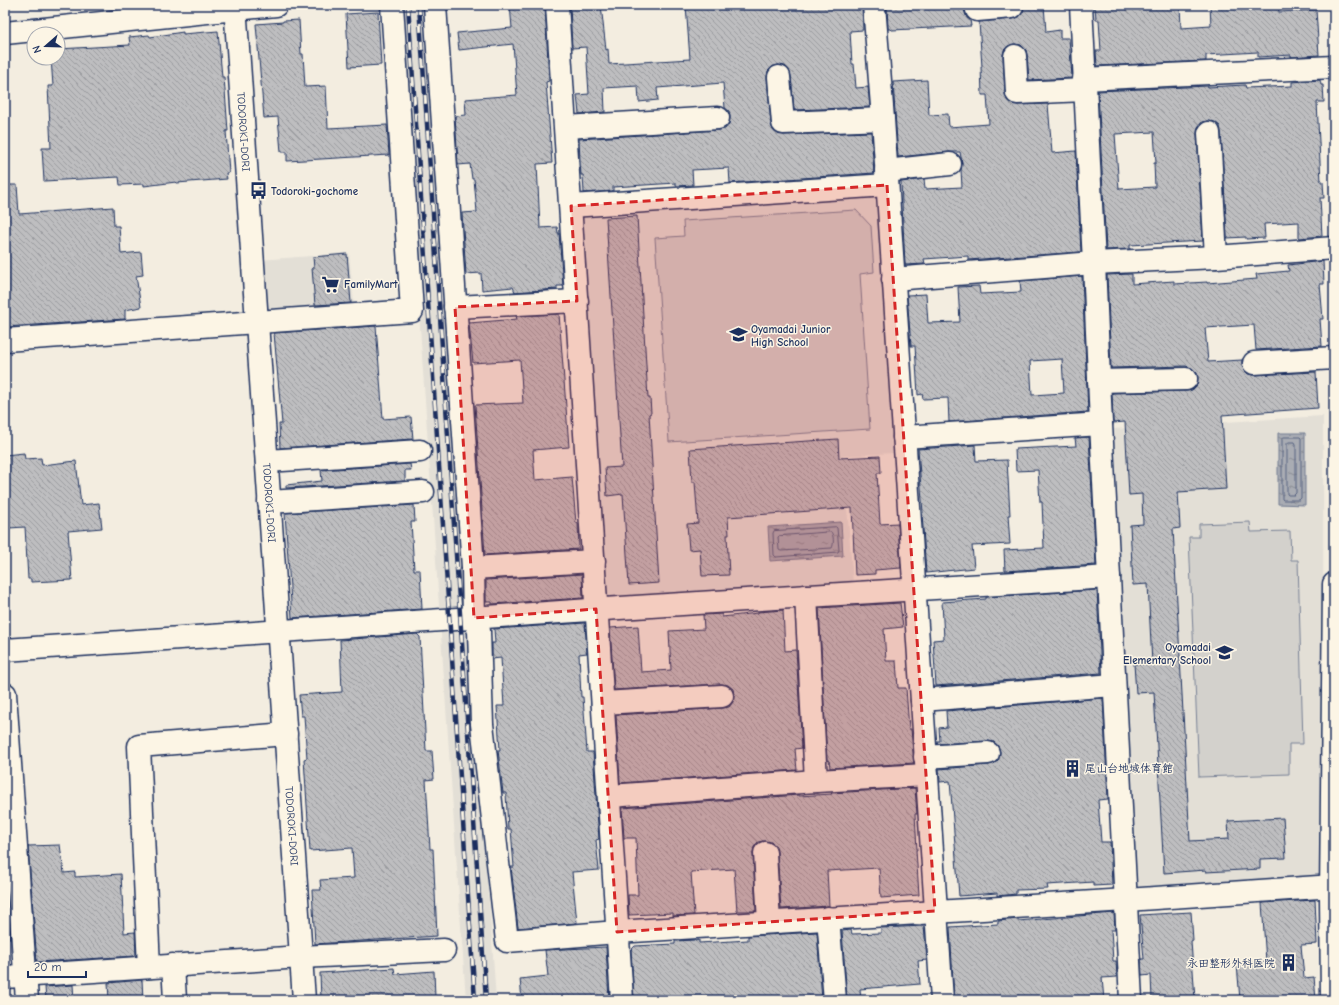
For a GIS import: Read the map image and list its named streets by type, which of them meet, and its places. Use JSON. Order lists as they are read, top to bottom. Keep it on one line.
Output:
{"streets":{"street":["TODOROKI-DORI"]},"places":{"bus stop":["Todoroki-gochome"],"supermarket":["FamilyMart"],"school or university":["Oyamadai Junior High School","Oyamadai Elementary School"],"building":["尾山台地域体育館","永田整形外科医院"]},"scale_bar":"20 m","north":"left"}
